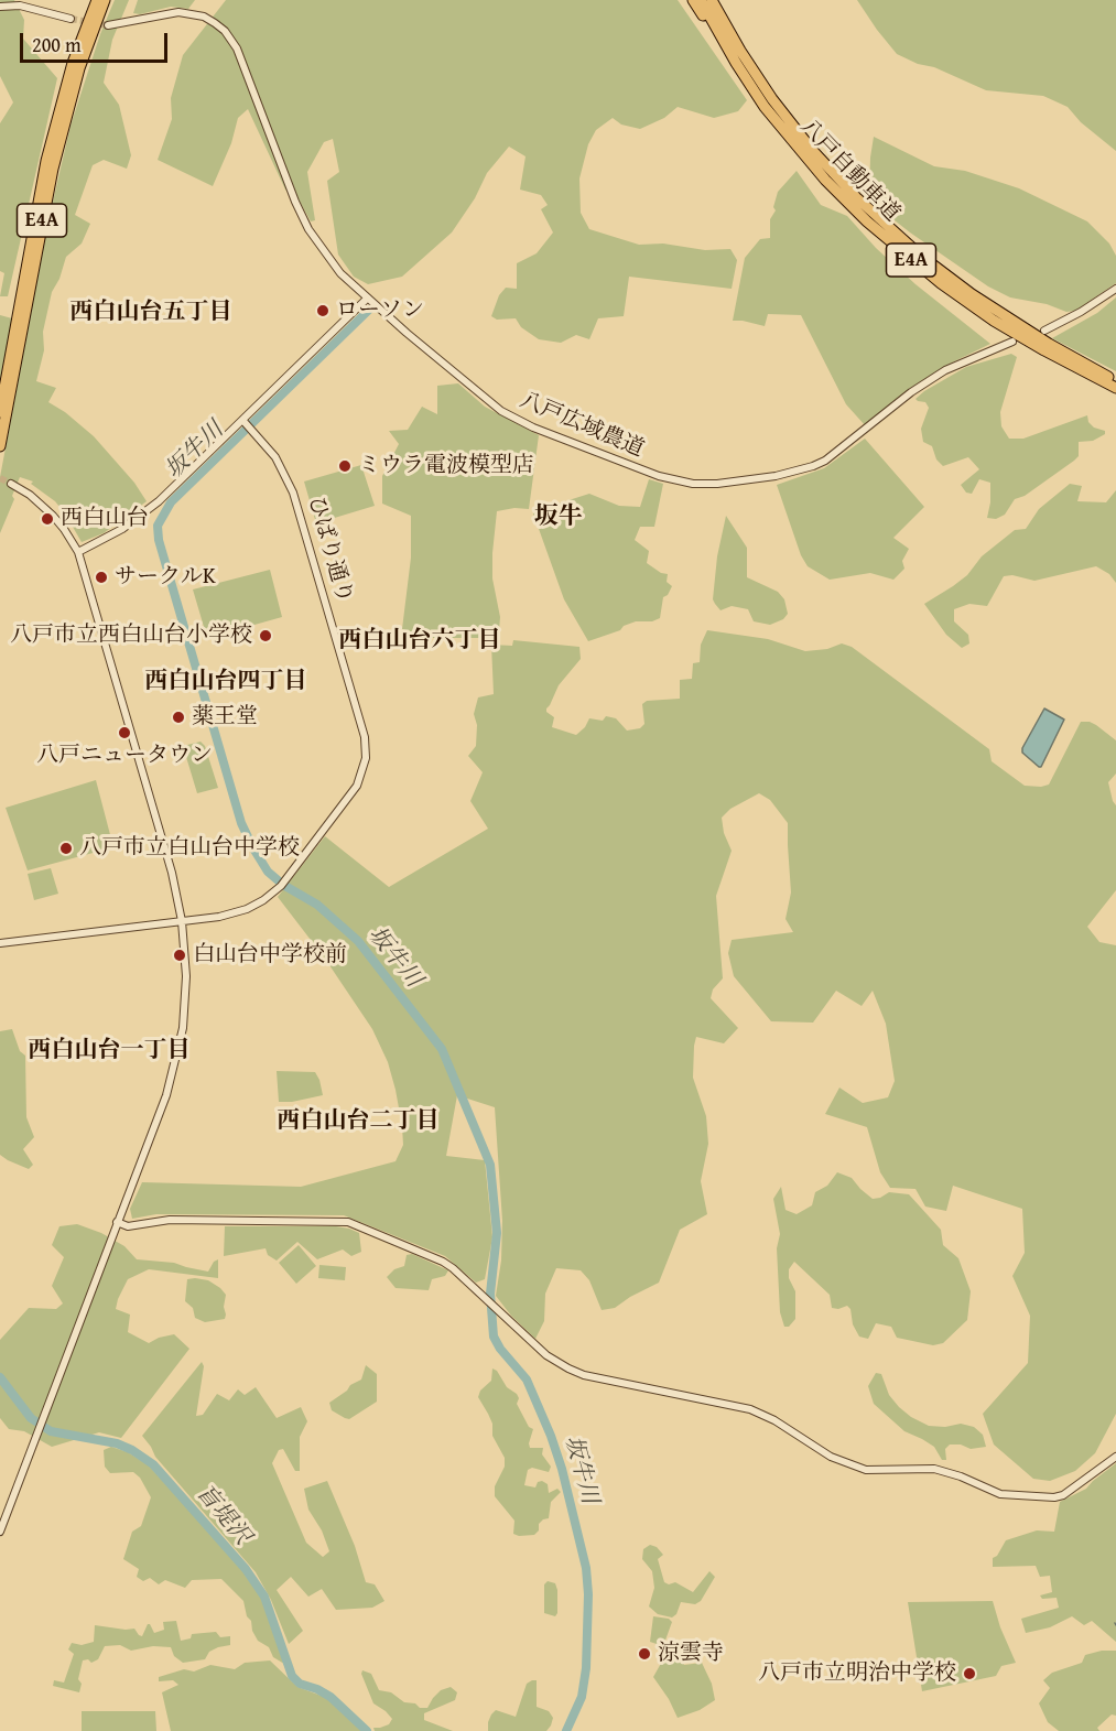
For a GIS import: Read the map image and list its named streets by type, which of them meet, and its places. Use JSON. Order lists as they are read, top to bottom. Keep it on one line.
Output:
{"streets":{"highway":["八戸自動車道","E4A"],"street":["八戸広域農道","ひばり通り"]},"districts":["西白山台五丁目","坂牛","西白山台六丁目","西白山台四丁目","西白山台一丁目","西白山台二丁目"],"water":["坂牛川","盲堤沢"],"places":["ローソン","ミウラ電波模型店","西白山台","サークルK","八戸市立西白山台小学校","薬王堂","八戸ニュータウン","八戸市立白山台中学校","白山台中学校前","涼雲寺","八戸市立明治中学校"],"scale_bar":"200 m"}
